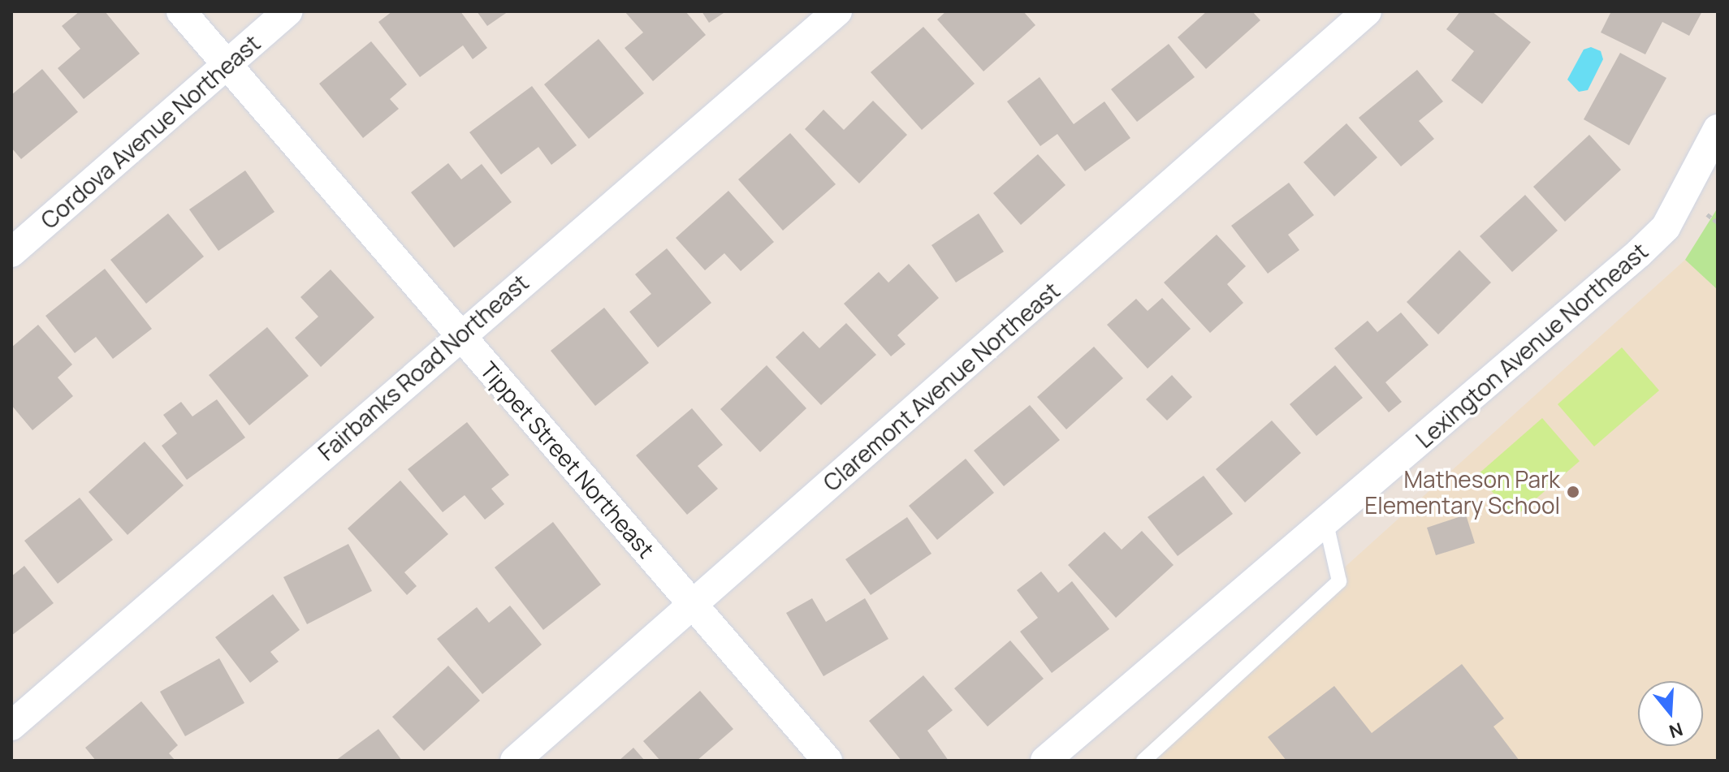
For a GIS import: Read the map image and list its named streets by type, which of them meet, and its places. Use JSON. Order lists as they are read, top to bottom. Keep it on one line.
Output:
{"streets":{"street":["Cordova Avenue Northeast","Lexington Avenue Northeast","Fairbanks Road Northeast","Claremont Avenue Northeast","Tippet Street Northeast"]},"crossings":[["Cordova Avenue Northeast","Tippet Street Northeast"],["Fairbanks Road Northeast","Tippet Street Northeast"],["Claremont Avenue Northeast","Tippet Street Northeast"]],"places":["Matheson Park Elementary School"],"north":"bottom"}
